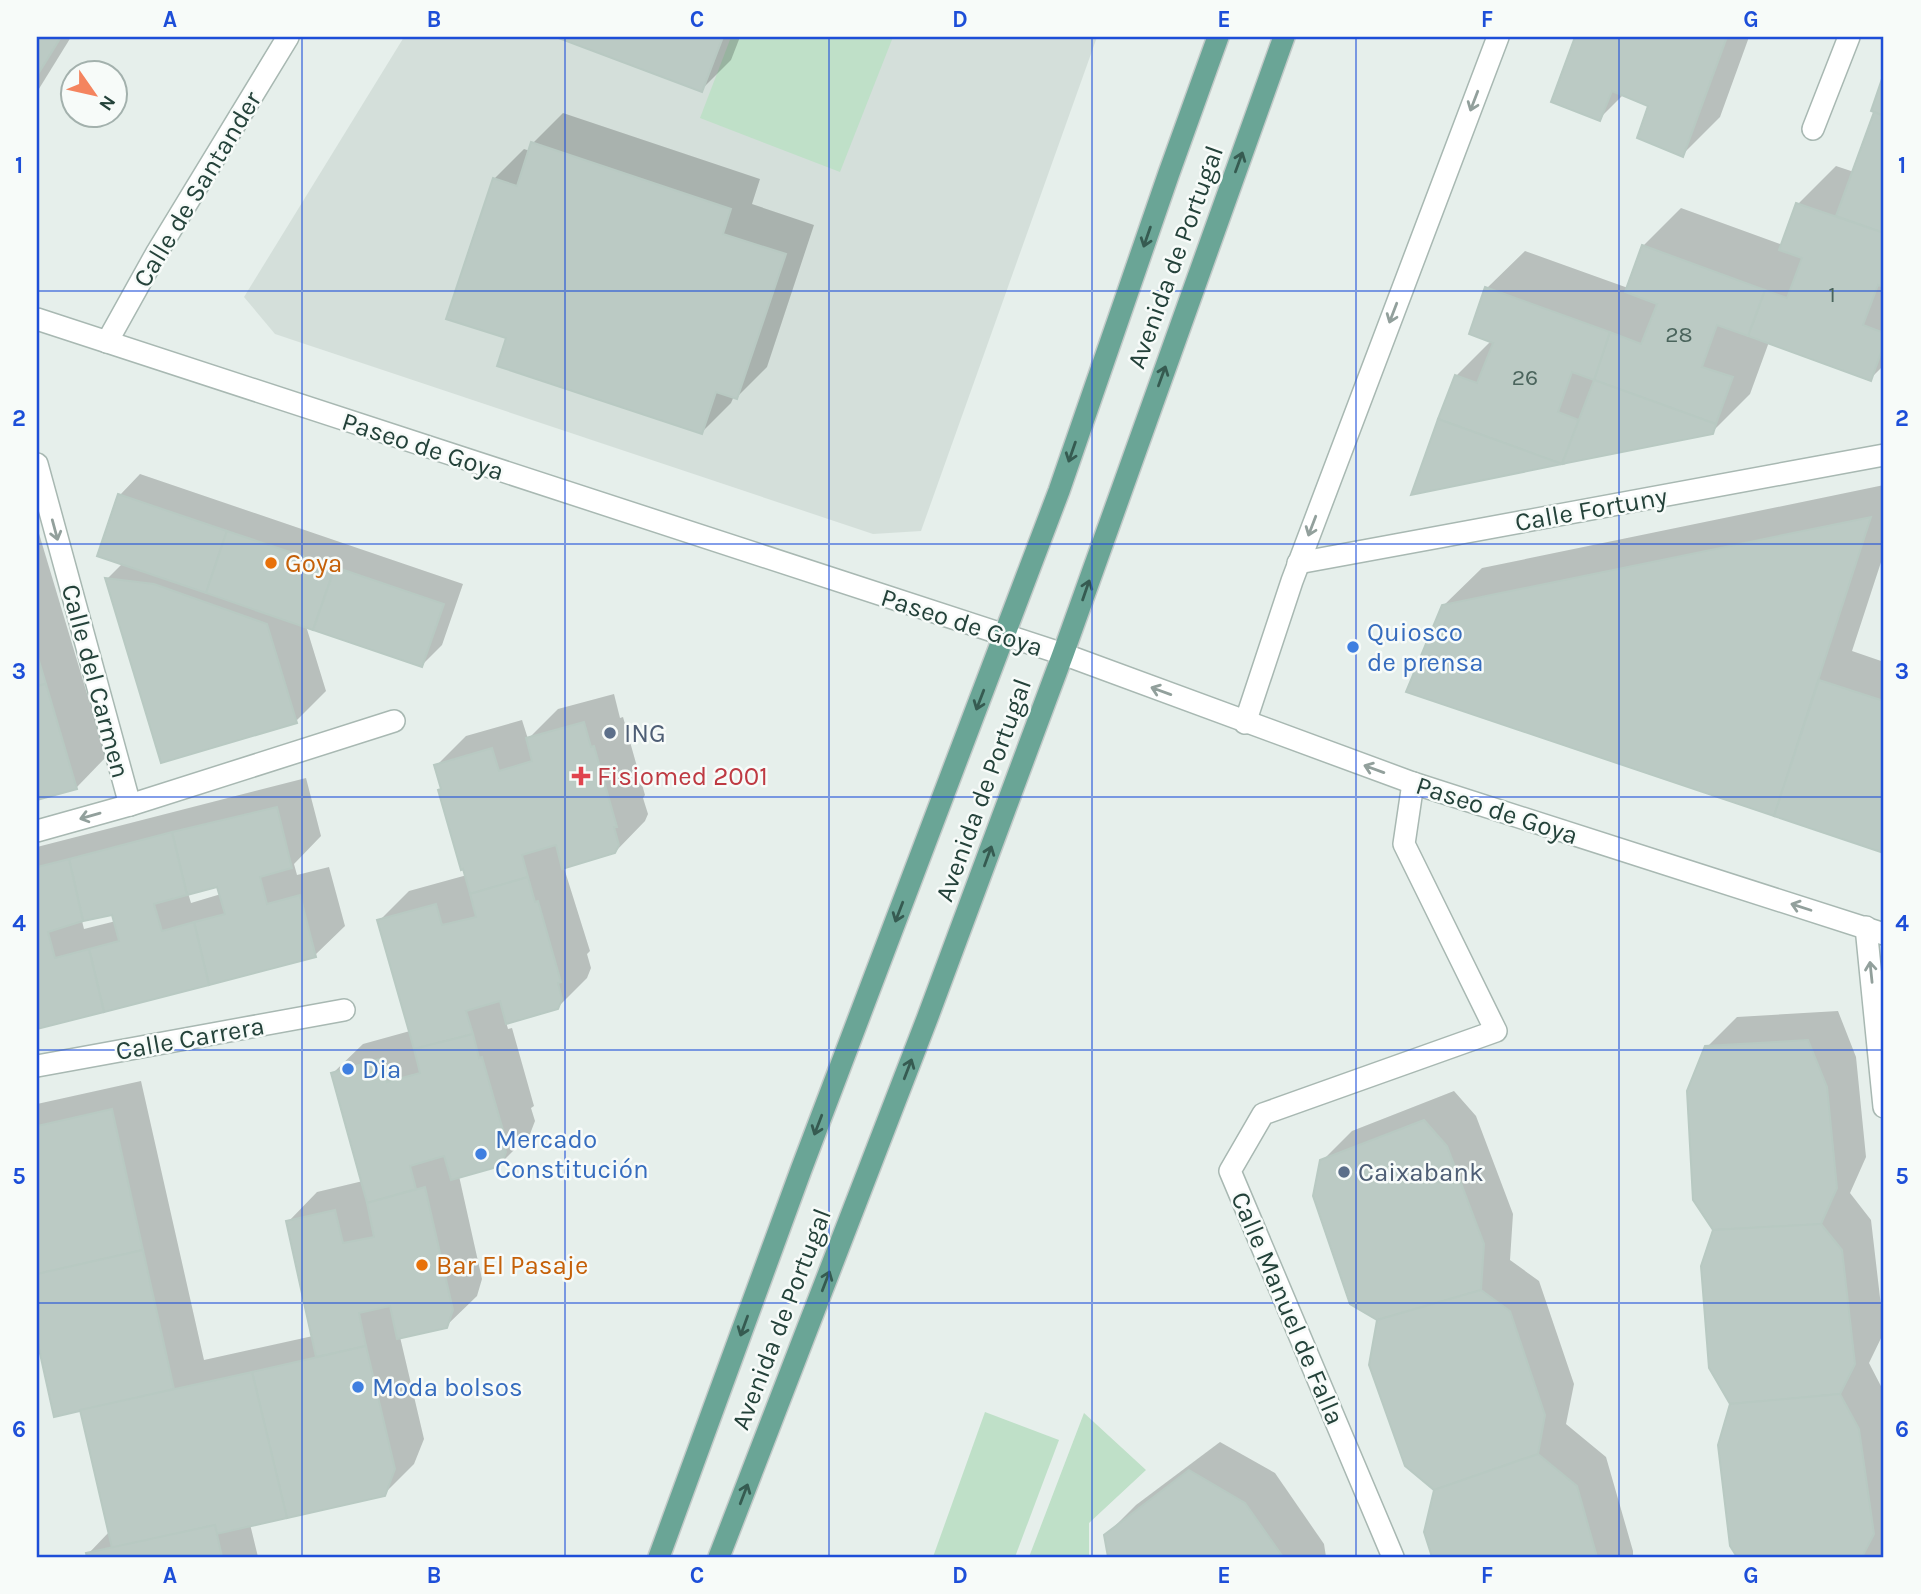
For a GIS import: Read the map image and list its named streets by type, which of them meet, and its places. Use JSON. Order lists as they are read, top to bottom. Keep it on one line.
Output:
{"streets":{"main road":["Avenida de Portugal"],"street":["Calle de Santander","Paseo de Goya","Calle Fortuny","Calle del Carmen","Calle Carrera","Calle Manuel de Falla"]},"crossings":[["Calle de Santander","Paseo de Goya"],["Avenida de Portugal","Paseo de Goya"],["Paseo de Goya","Calle Manuel de Falla"]],"one_way":["Paseo de Goya","Calle del Carmen"],"places":{"other":["Goya","Quiosco de prensa","ING","Dia","Mercado Constitución","Caixabank","Bar El Pasaje","Moda bolsos"],"health":["Fisiomed 2001"]},"house_numbers":["1","28","26"],"north":"bottom right","grid":{"columns":["A","B","C","D","E","F","G"],"rows":["1","2","3","4","5","6"]}}
